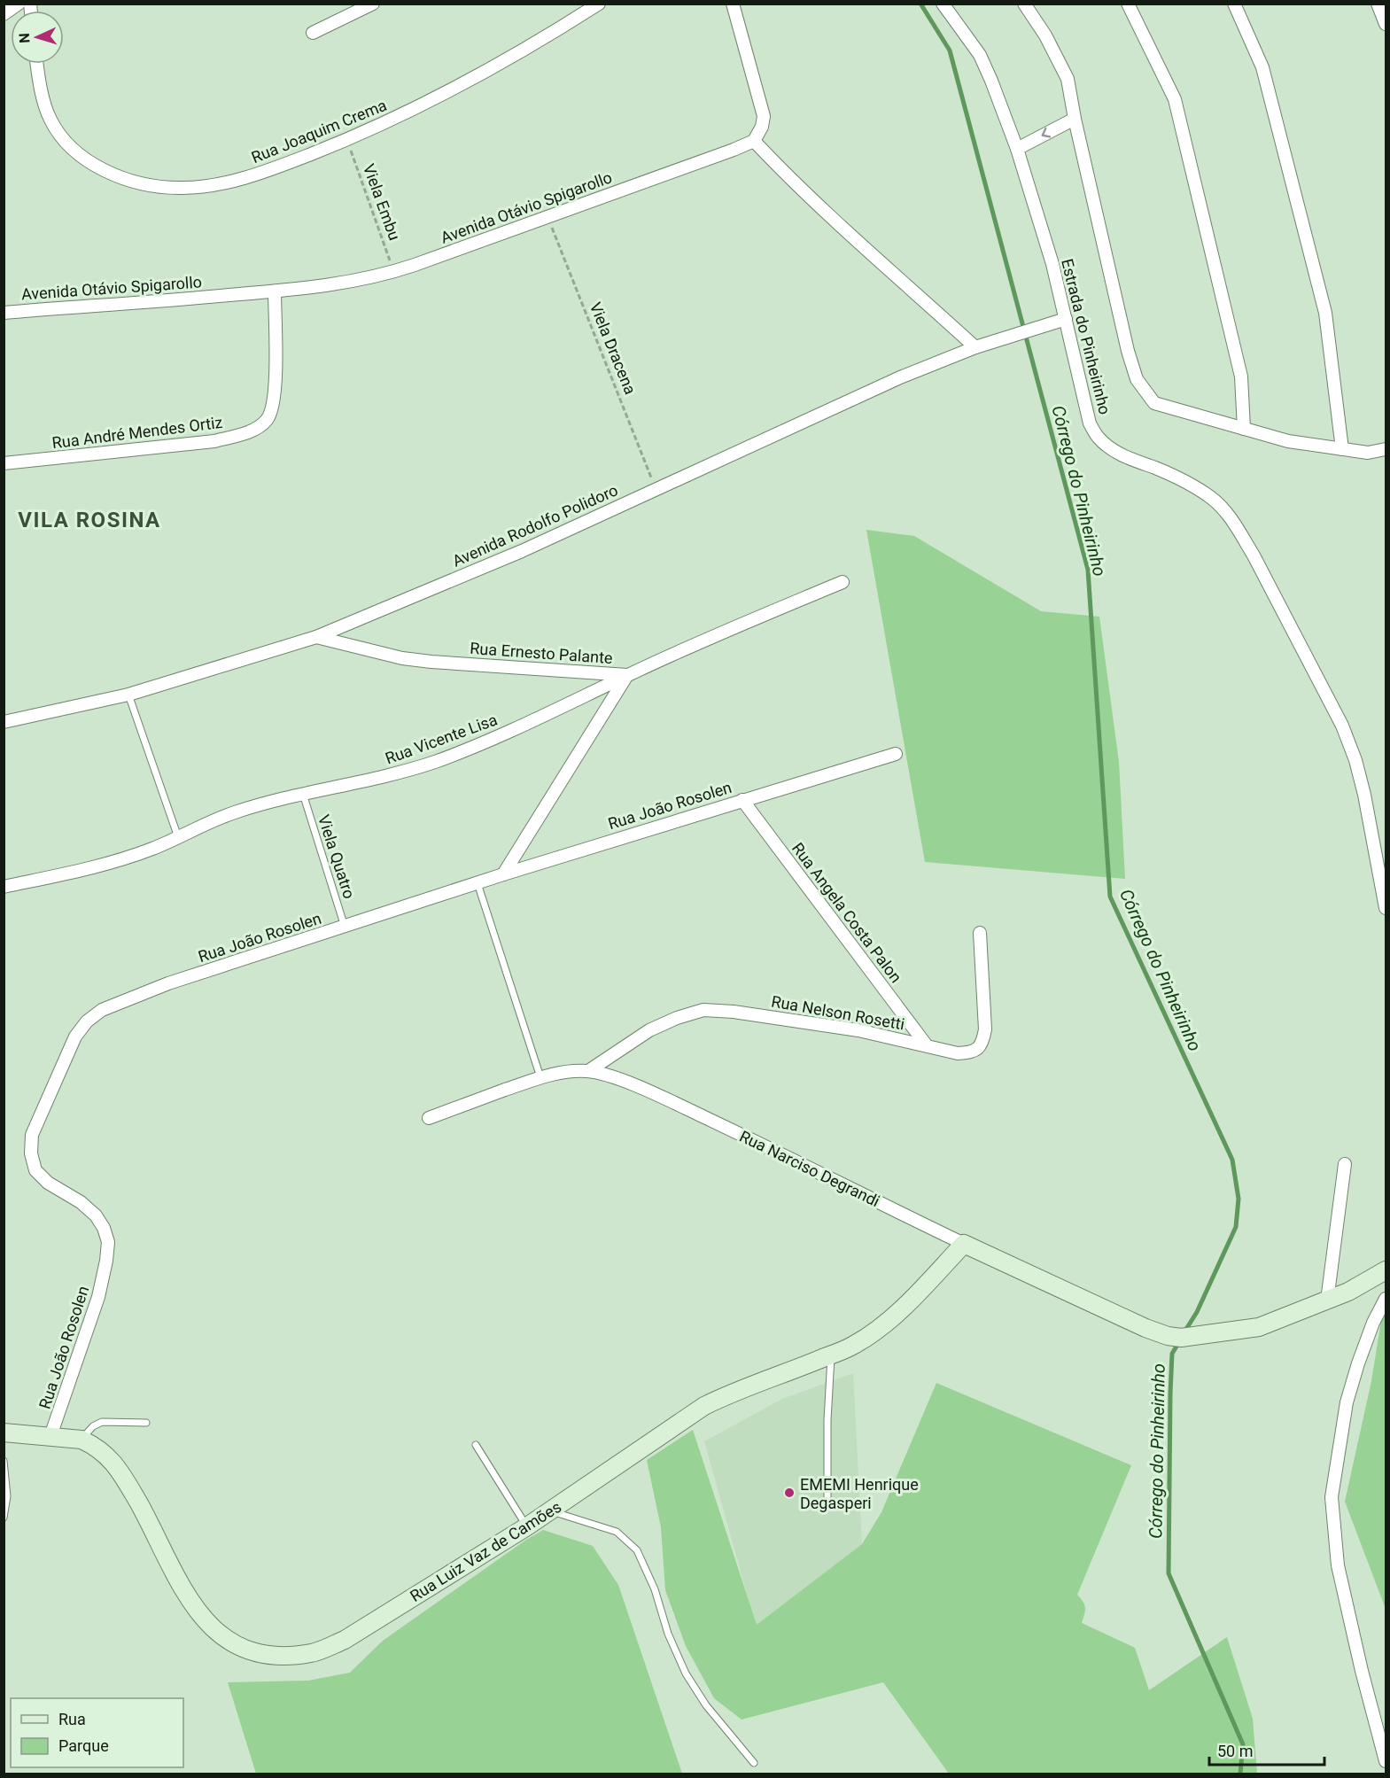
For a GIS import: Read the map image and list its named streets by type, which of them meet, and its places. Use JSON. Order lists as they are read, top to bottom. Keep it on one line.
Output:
{"streets":{"main road":["Rua Narciso Degrandi","Rua Luiz Vaz de Camões"],"street":["Rua Joaquim Crema","Avenida Otávio Spigarollo","Estrada do Pinheirinho","Rua André Mendes Ortiz","Avenida Rodolfo Polidoro","Rua Ernesto Palante","Rua Vicente Lisa","Rua João Rosolen","Rua Angela Costa Palon","Rua Nelson Rosetti"],"lane":["Viela Quatro"],"path":["Viela Embu","Viela Dracena"]},"crossings":[["Rua Joaquim Crema","Viela Embu"],["Viela Embu","Avenida Otávio Spigarollo"],["Avenida Otávio Spigarollo","Viela Dracena"],["Avenida Otávio Spigarollo","Rua André Mendes Ortiz"],["Estrada do Pinheirinho","Avenida Rodolfo Polidoro"],["Viela Dracena","Avenida Rodolfo Polidoro"],["Avenida Rodolfo Polidoro","Rua Ernesto Palante"],["Rua Ernesto Palante","Rua Vicente Lisa"],["Rua Ernesto Palante","Rua João Rosolen"],["Rua Vicente Lisa","Viela Quatro"],["Rua João Rosolen","Viela Quatro"],["Rua João Rosolen","Rua Angela Costa Palon"],["Rua João Rosolen","Rua Luiz Vaz de Camões"],["Rua Angela Costa Palon","Rua Nelson Rosetti"],["Rua Nelson Rosetti","Rua Narciso Degrandi"],["Rua Narciso Degrandi","Rua Luiz Vaz de Camões"]],"districts":["VILA ROSINA"],"water":["Córrego do Pinheirinho"],"places":["EMEMI Henrique Degasperi"],"legend":["Rua","Parque"],"scale_bar":"50 m","north":"left"}
